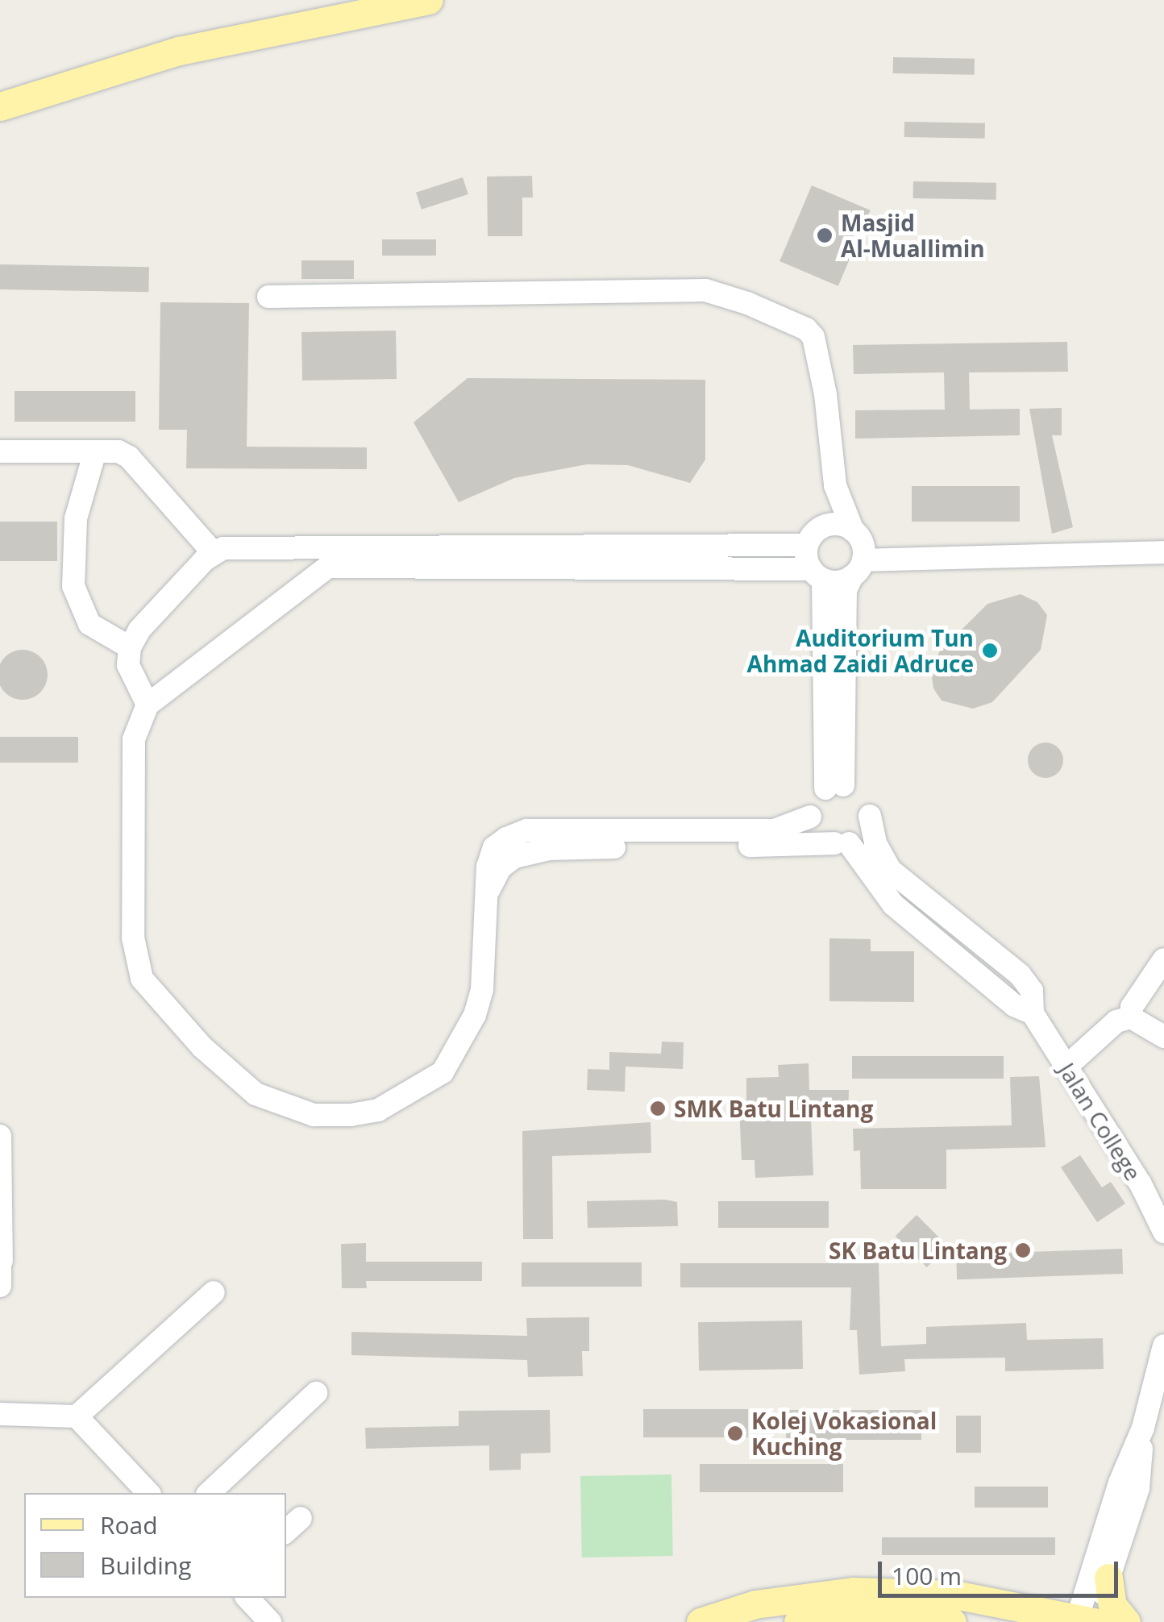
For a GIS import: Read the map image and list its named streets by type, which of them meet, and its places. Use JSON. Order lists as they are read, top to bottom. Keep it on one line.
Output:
{"streets":{"street":["Jalan College"]},"places":["Masjid Al-Muallimin","Auditorium Tun Ahmad Zaidi Adruce","SMK Batu Lintang","SK Batu Lintang","Kolej Vokasional Kuching"],"legend":["Road","Building"],"scale_bar":"100 m"}
